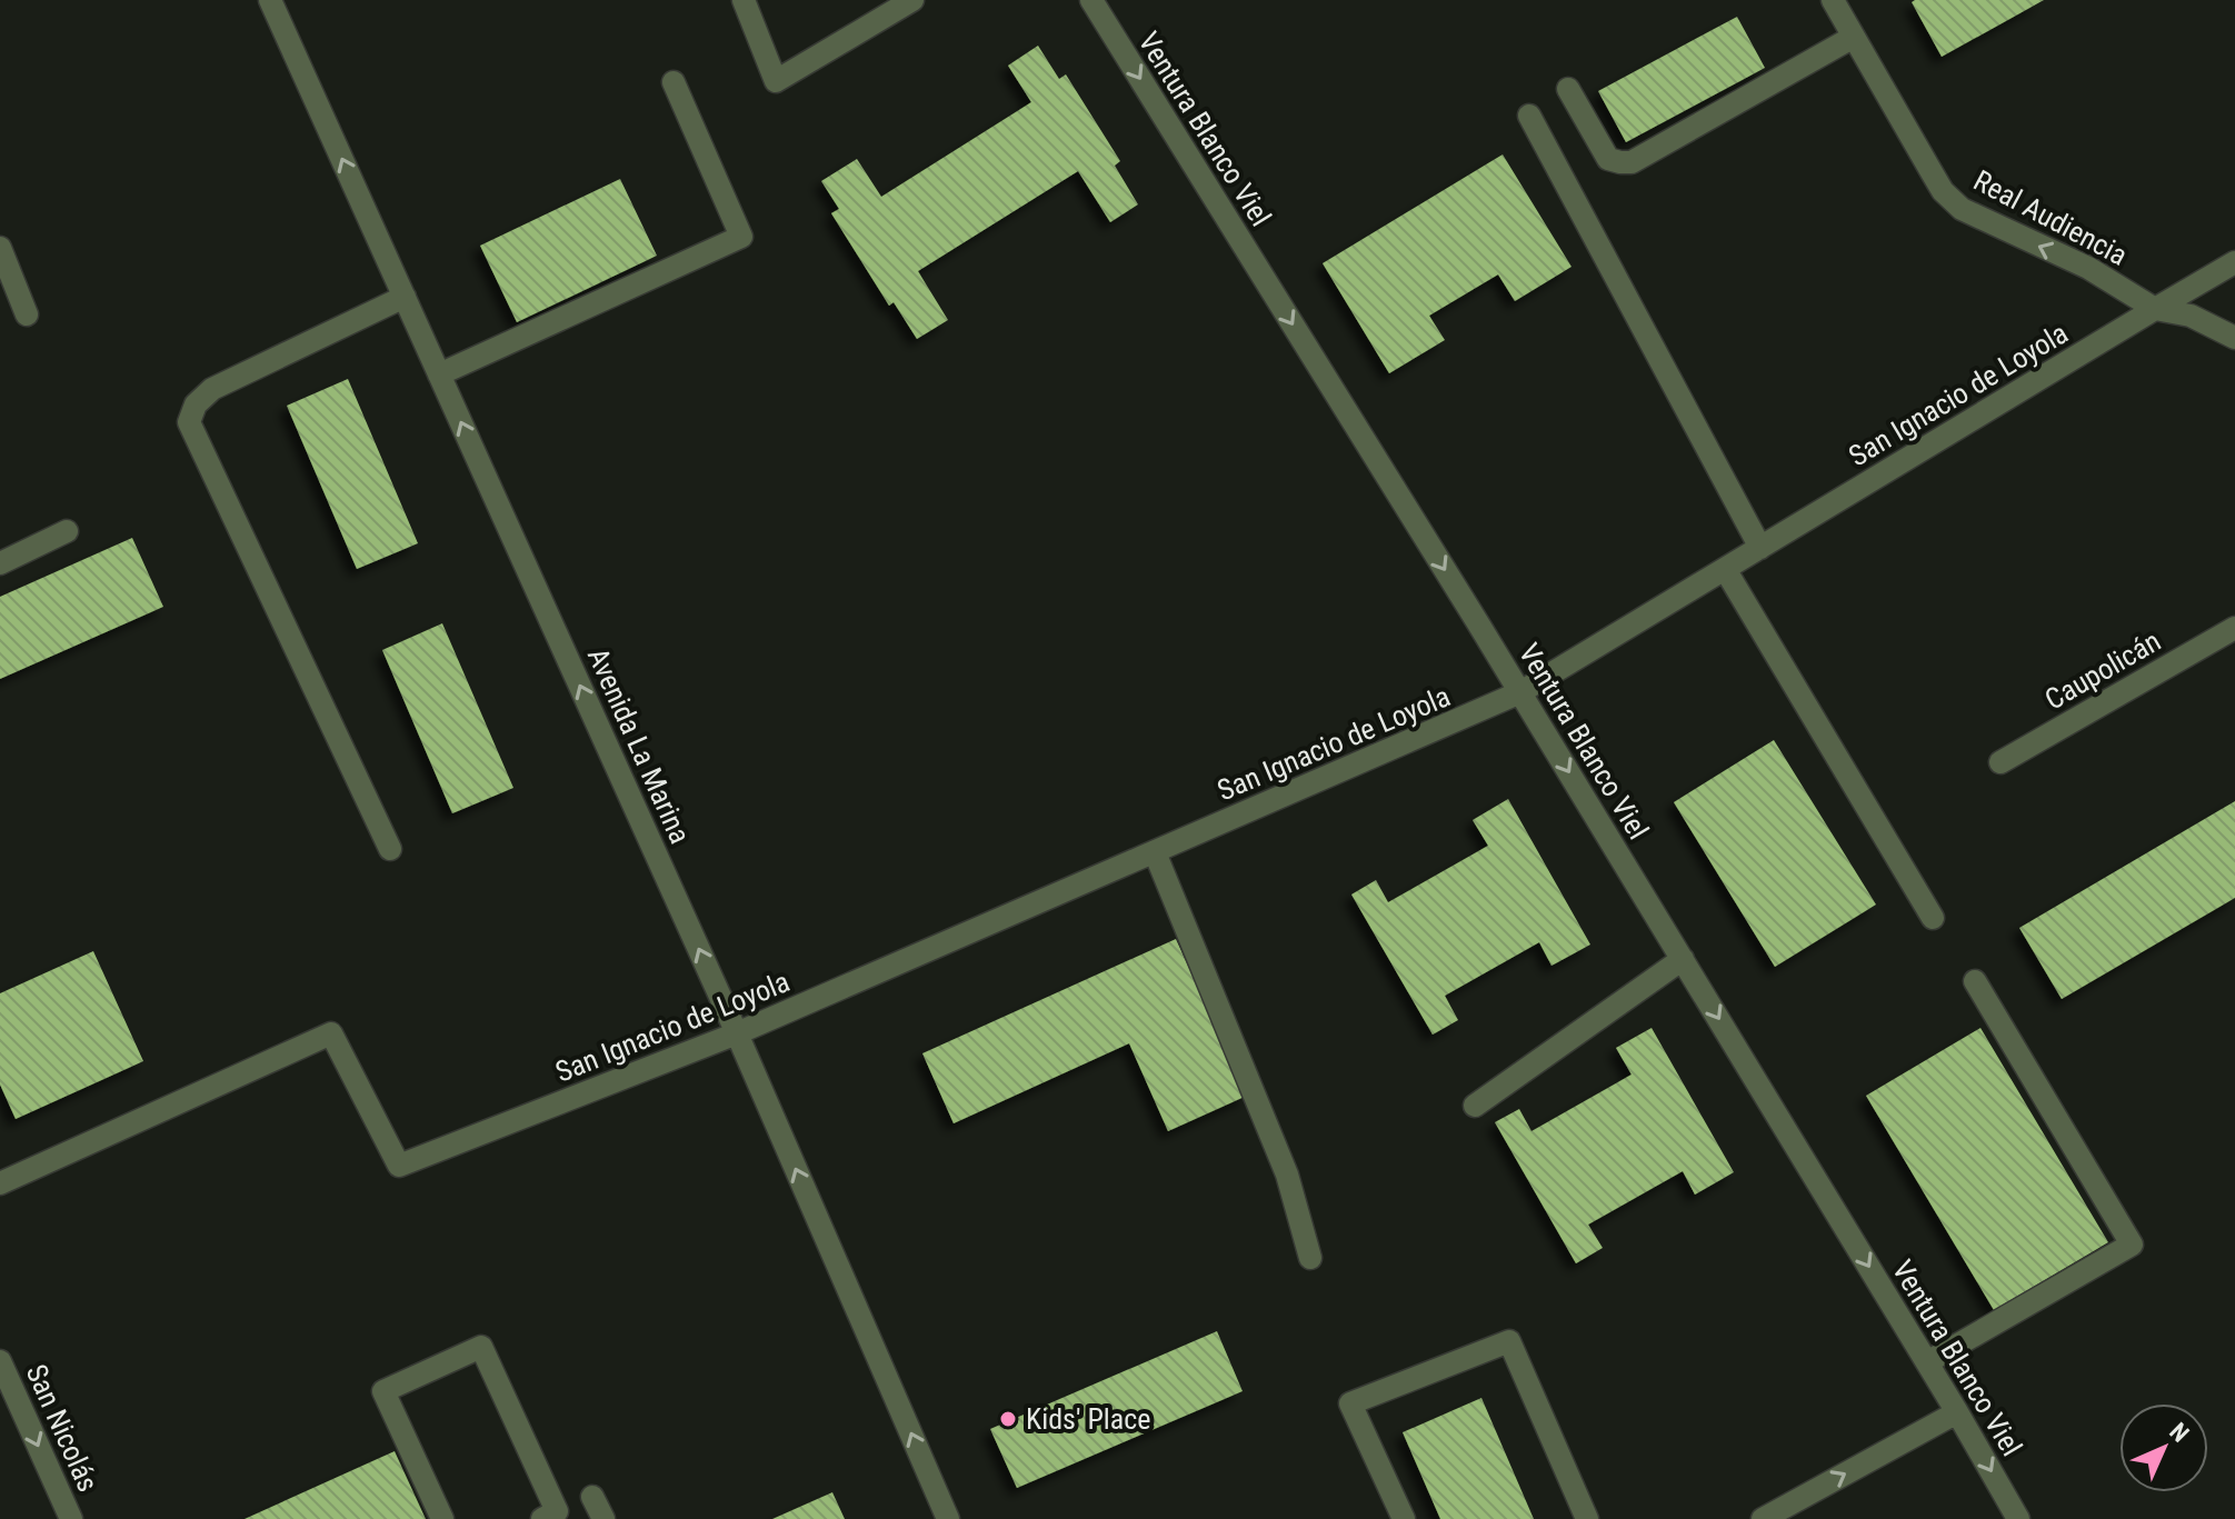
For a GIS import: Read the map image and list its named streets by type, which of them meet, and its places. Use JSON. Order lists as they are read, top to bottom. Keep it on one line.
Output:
{"streets":{"street":["Ventura Blanco Viel","Real Audiencia","San Ignacio de Loyola","Caupolicán","Avenida La Marina","San Nicolás"]},"crossings":[["Ventura Blanco Viel","San Ignacio de Loyola"],["Real Audiencia","San Ignacio de Loyola"],["San Ignacio de Loyola","Avenida La Marina"]],"one_way":["Ventura Blanco Viel","Real Audiencia","Avenida La Marina","San Nicolás"],"places":["Kids' Place"],"north":"top right"}
